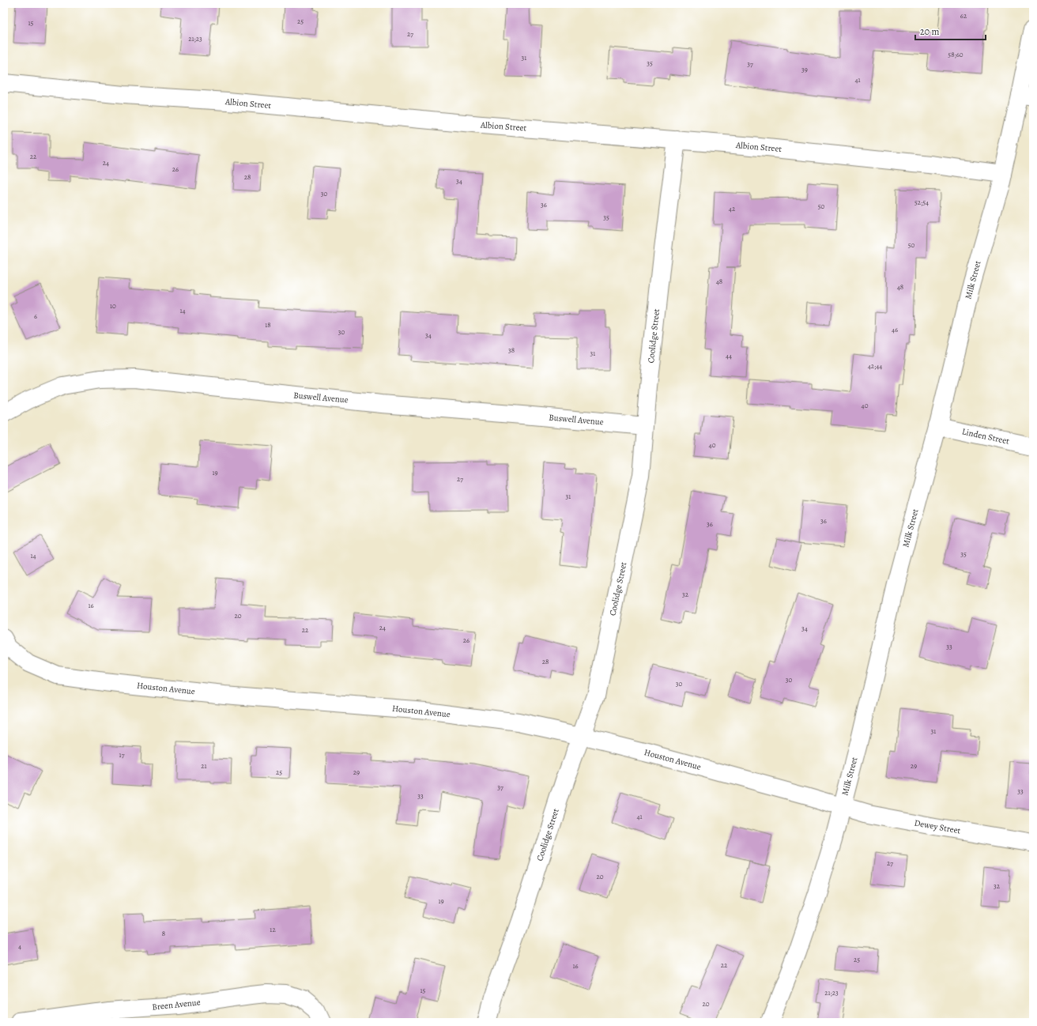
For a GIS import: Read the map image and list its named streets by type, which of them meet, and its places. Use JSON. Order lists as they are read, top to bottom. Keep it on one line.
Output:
{"streets":{"street":["Albion Street","Milk Street","Coolidge Street","Buswell Avenue","Linden Street","Houston Avenue","Dewey Street","Breen Avenue"]},"crossings":[["Albion Street","Milk Street"],["Albion Street","Coolidge Street"],["Milk Street","Linden Street"],["Milk Street","Houston Avenue"],["Milk Street","Dewey Street"],["Coolidge Street","Buswell Avenue"],["Coolidge Street","Houston Avenue"],["Houston Avenue","Dewey Street"]],"house_numbers":["62","25","15","27","21;23","58;60","31","35","37","39","41","22","24","26","28","34","30","52;54","36","50","42","35","50","48","48","10","14","6","18","46","30","34","38","31","44","42;44","40","40","19","27","31","36","36","35","14","32","16","20","24","34","22","26","33","28","30","30","31","17","21","29","25","29","37","33","33","41","27","20","32","19","12","8","4","25","22","16","15","21;23","20"],"scale_bar":"20 m"}
